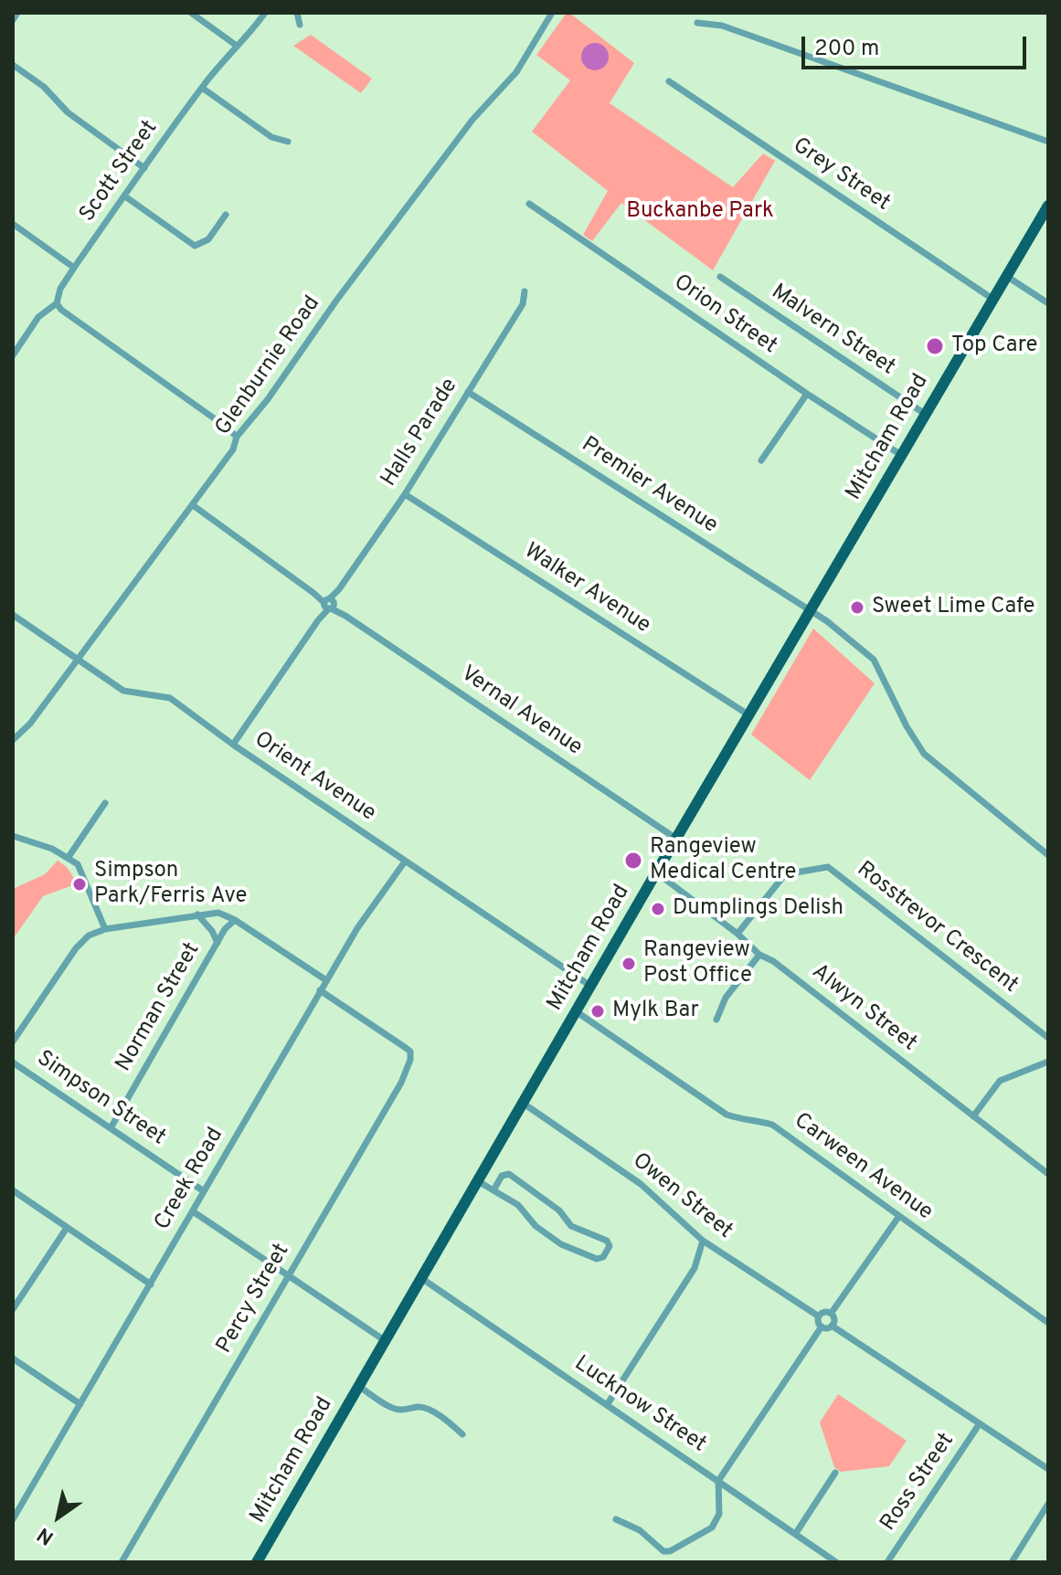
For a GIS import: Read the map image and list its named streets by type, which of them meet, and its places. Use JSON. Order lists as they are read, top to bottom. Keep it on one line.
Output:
{"streets":{"main road":["Mitcham Road"],"street":["Scott Street","Grey Street","Orion Street","Malvern Street","Glenburnie Road","Halls Parade","Premier Avenue","Walker Avenue","Vernal Avenue","Orient Avenue","Rosstrevor Crescent","Norman Street","Alwyn Street","Simpson Street","Carween Avenue","Creek Road","Owen Street","Percy Street","Lucknow Street","Ross Street"]},"crossings":[["Grey Street","Mitcham Road"],["Orion Street","Mitcham Road"],["Malvern Street","Mitcham Road"],["Glenburnie Road","Vernal Avenue"],["Glenburnie Road","Orient Avenue"],["Halls Parade","Premier Avenue"],["Halls Parade","Walker Avenue"],["Halls Parade","Vernal Avenue"],["Halls Parade","Orient Avenue"],["Mitcham Road","Premier Avenue"],["Mitcham Road","Walker Avenue"],["Mitcham Road","Vernal Avenue"],["Mitcham Road","Orient Avenue"],["Mitcham Road","Alwyn Street"],["Mitcham Road","Carween Avenue"],["Mitcham Road","Owen Street"],["Mitcham Road","Lucknow Street"],["Orient Avenue","Creek Road"],["Rosstrevor Crescent","Alwyn Street"],["Norman Street","Simpson Street"],["Simpson Street","Creek Road"],["Creek Road","Percy Street"]],"parks":["Buckanbe Park"],"places":["Top Care","Sweet Lime Cafe","Rangeview Medical Centre","Simpson Park/Ferris Ave","Dumplings Delish","Rangeview Post Office","Mylk Bar"],"scale_bar":"200 m","north":"bottom left"}
